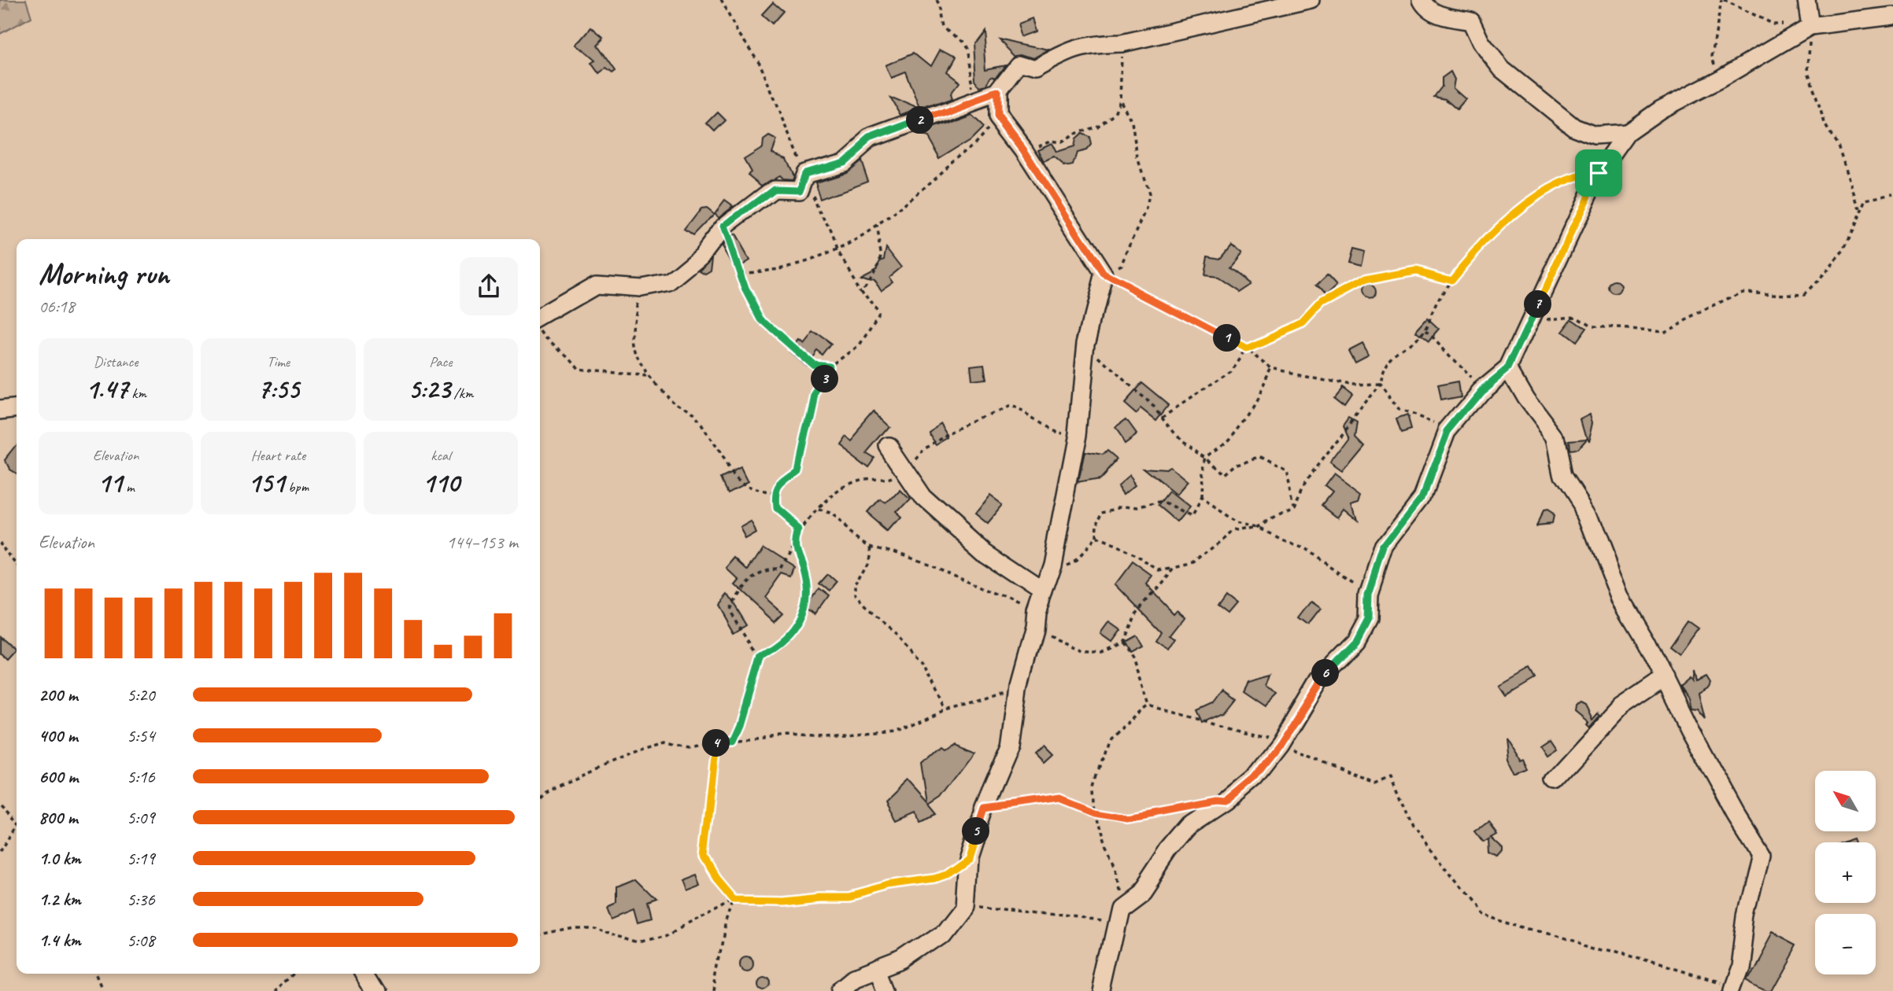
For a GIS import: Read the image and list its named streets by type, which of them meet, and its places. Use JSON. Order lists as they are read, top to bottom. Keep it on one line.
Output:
{"north":"top left","page":{"pins":["2","7","1","3","6","4","5"],"heading":["Morning run","06:18"],"stats":[["Distance","1.47 km"],["Time","7:55"],["Pace","5:23 /km"],["Elevation","11 m"],["Heart rate","151 bpm"],["kcal","110"]],"chart":["Elevation","144–153 m"],"list":[{"name":"200 m","note":"5:20"},{"name":"400 m","note":"5:54"},{"name":"600 m","note":"5:16"},{"name":"800 m","note":"5:09"},{"name":"1.0 km","note":"5:19"},{"name":"1.2 km","note":"5:36"},{"name":"1.4 km","note":"5:08"}],"map_buttons":["+","−"]}}
